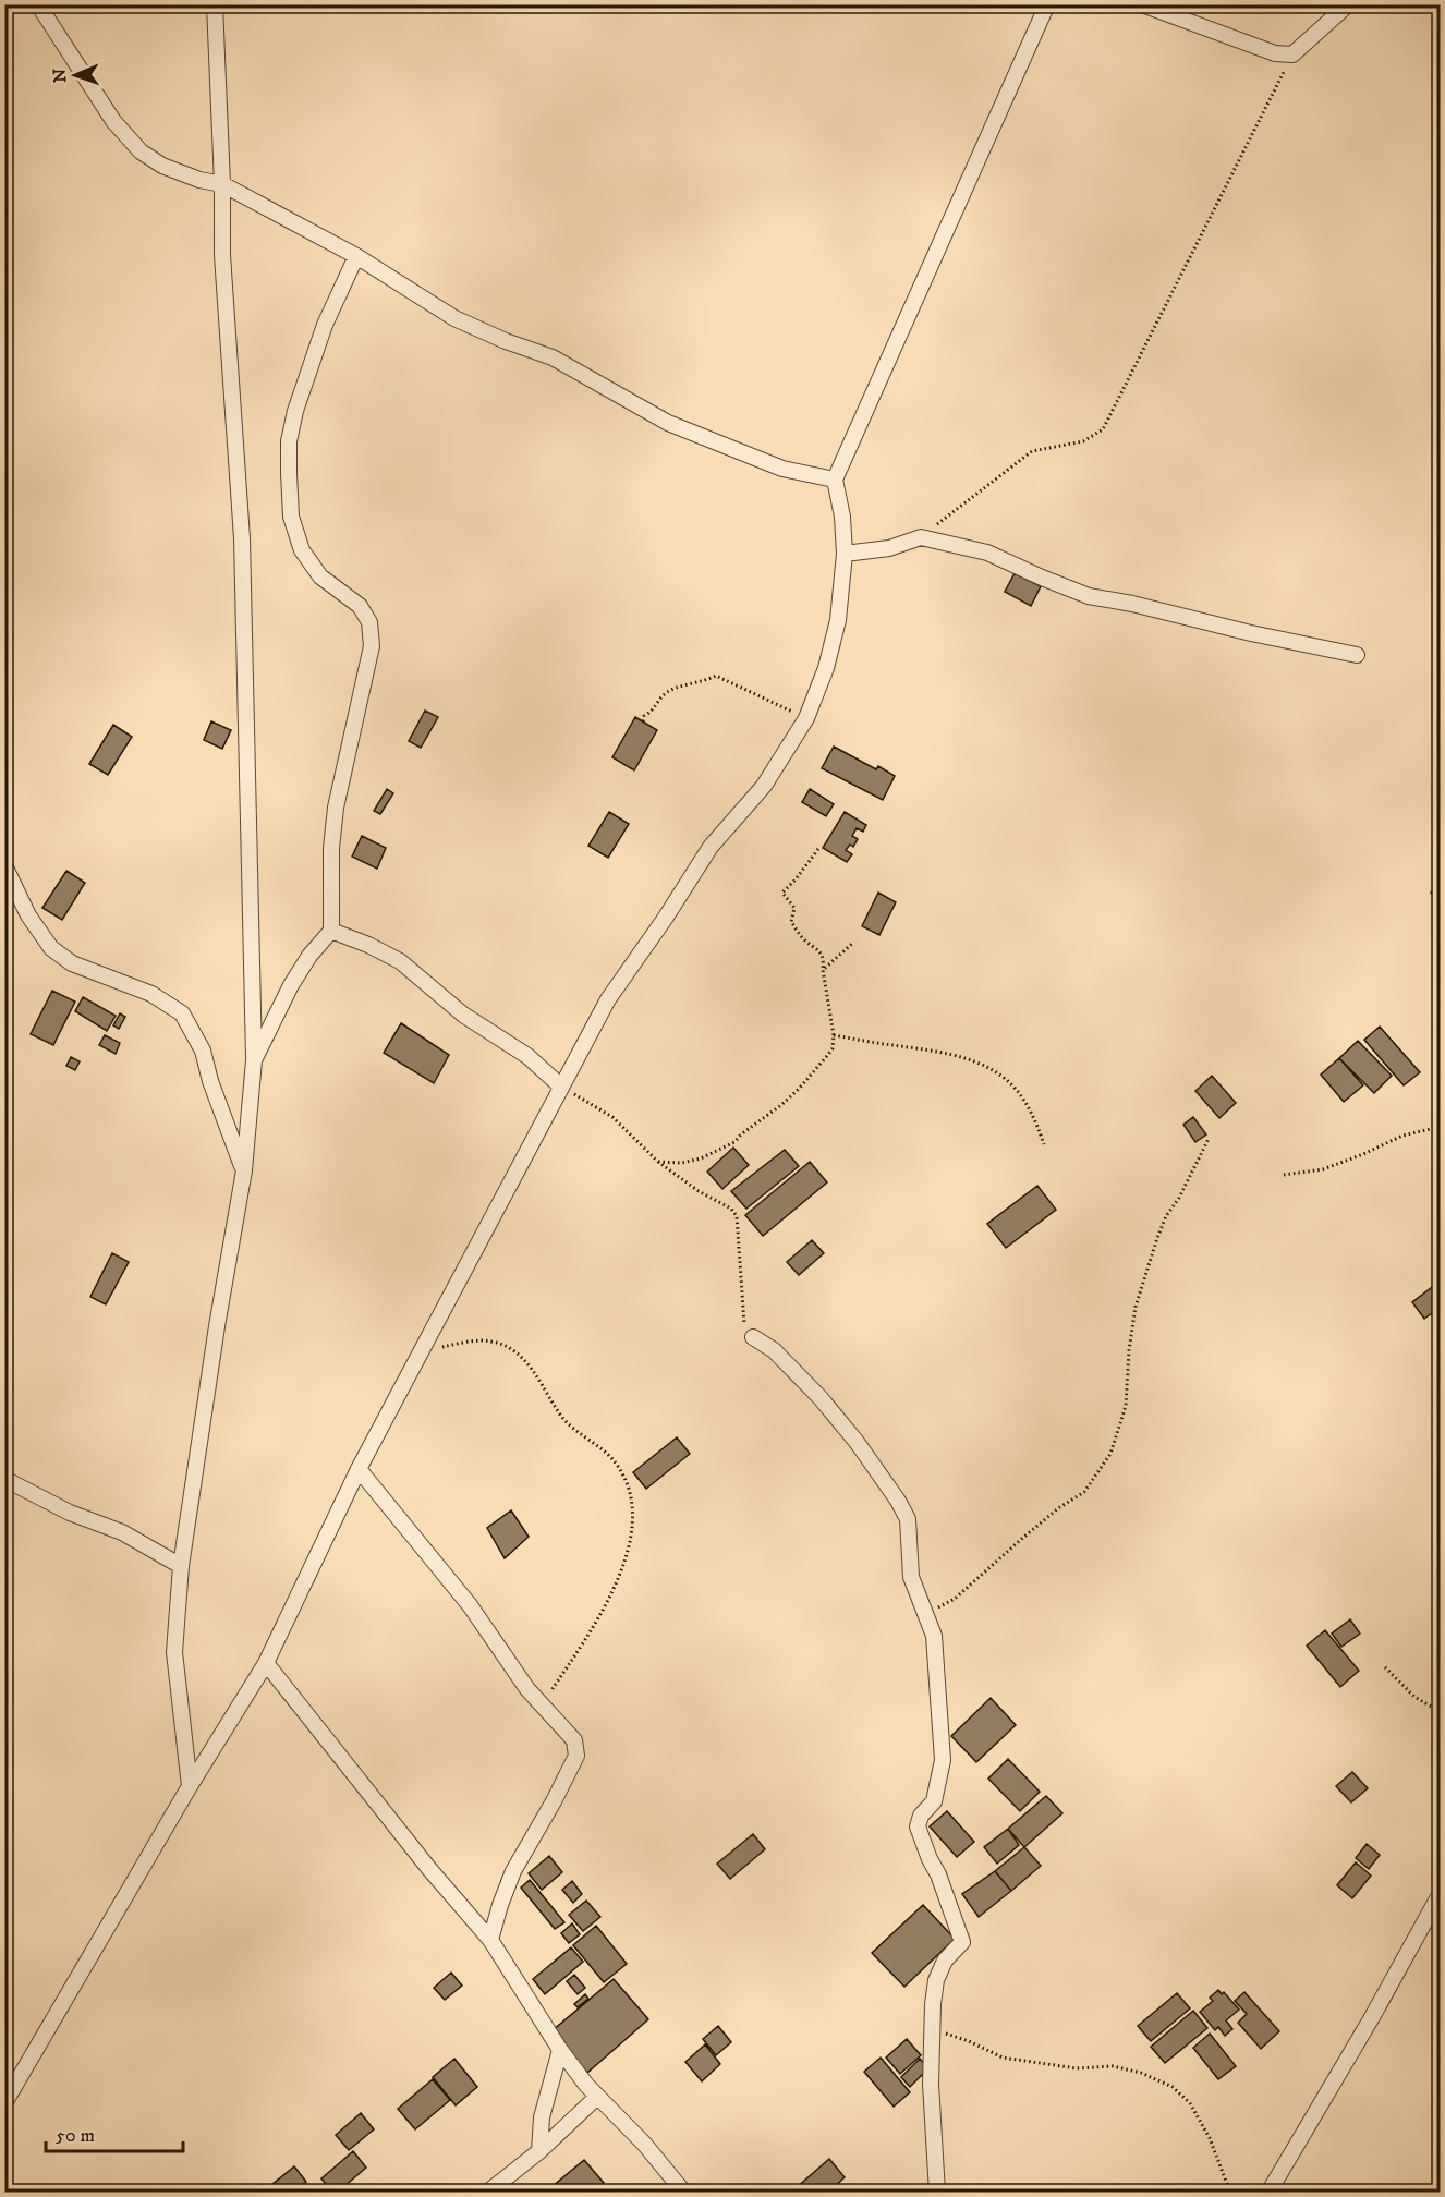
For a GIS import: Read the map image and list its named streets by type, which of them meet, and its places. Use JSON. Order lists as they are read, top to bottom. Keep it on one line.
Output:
{"scale_bar":"50 m","north":"left"}
